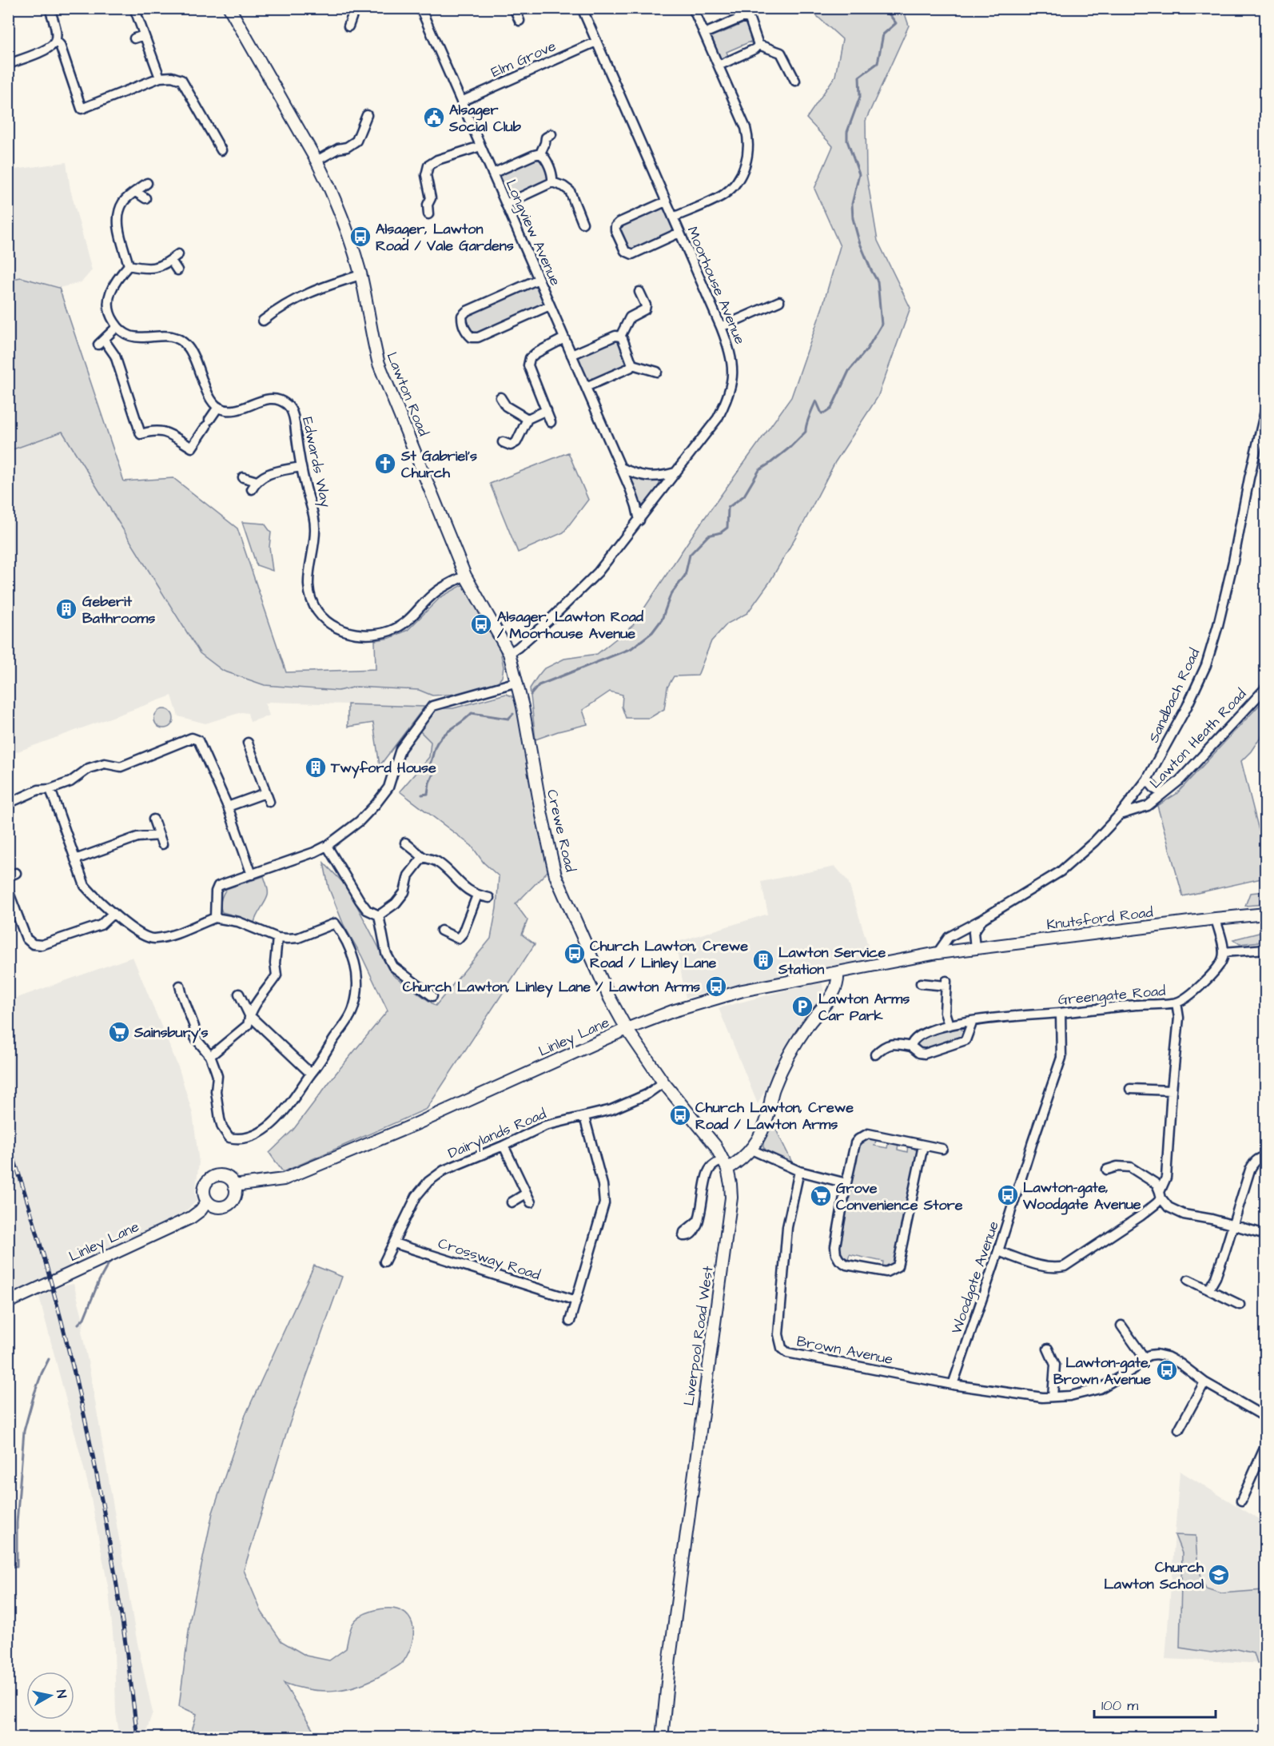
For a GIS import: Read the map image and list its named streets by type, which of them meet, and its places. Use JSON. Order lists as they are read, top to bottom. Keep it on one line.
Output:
{"streets":{"main road":["Lawton Road","Crewe Road","Knutsford Road","Linley Lane","Liverpool Road West"],"street":["Elm Grove","Longview Avenue","Moorhouse Avenue","Edwards Way","Sandbach Road","Lawton Heath Road","Greengate Road","Dairylands Road","Crossway Road","Woodgate Avenue","Brown Avenue"]},"crossings":[["Elm Grove","Longview Avenue"],["Elm Grove","Moorhouse Avenue"],["Longview Avenue","Moorhouse Avenue"],["Moorhouse Avenue","Lawton Road"],["Lawton Road","Edwards Way"],["Lawton Road","Crewe Road"],["Sandbach Road","Lawton Heath Road"],["Sandbach Road","Knutsford Road"],["Sandbach Road","Linley Lane"],["Crewe Road","Linley Lane"],["Crewe Road","Dairylands Road"],["Crewe Road","Liverpool Road West"],["Knutsford Road","Linley Lane"],["Greengate Road","Woodgate Avenue"],["Dairylands Road","Crossway Road"],["Woodgate Avenue","Brown Avenue"]],"places":{"public building":["Alsager Social Club"],"bus stop":["Alsager, Lawton Road / Vale Gardens","Alsager, Lawton Road / Moorhouse Avenue","Church Lawton, Crewe Road / Linley Lane","Church Lawton, Linley Lane / Lawton Arms","Church Lawton, Crewe Road / Lawton Arms","Lawton-gate, Woodgate Avenue","Lawton-gate, Brown Avenue"],"church":["St Gabriel's Church"],"building":["Geberit Bathrooms","Twyford House","Lawton Service Station"],"parking":["Lawton Arms Car Park"],"supermarket":["Sainsbury's","Grove Convenience Store"],"school or university":["Church Lawton School"]},"scale_bar":"100 m","north":"right"}
